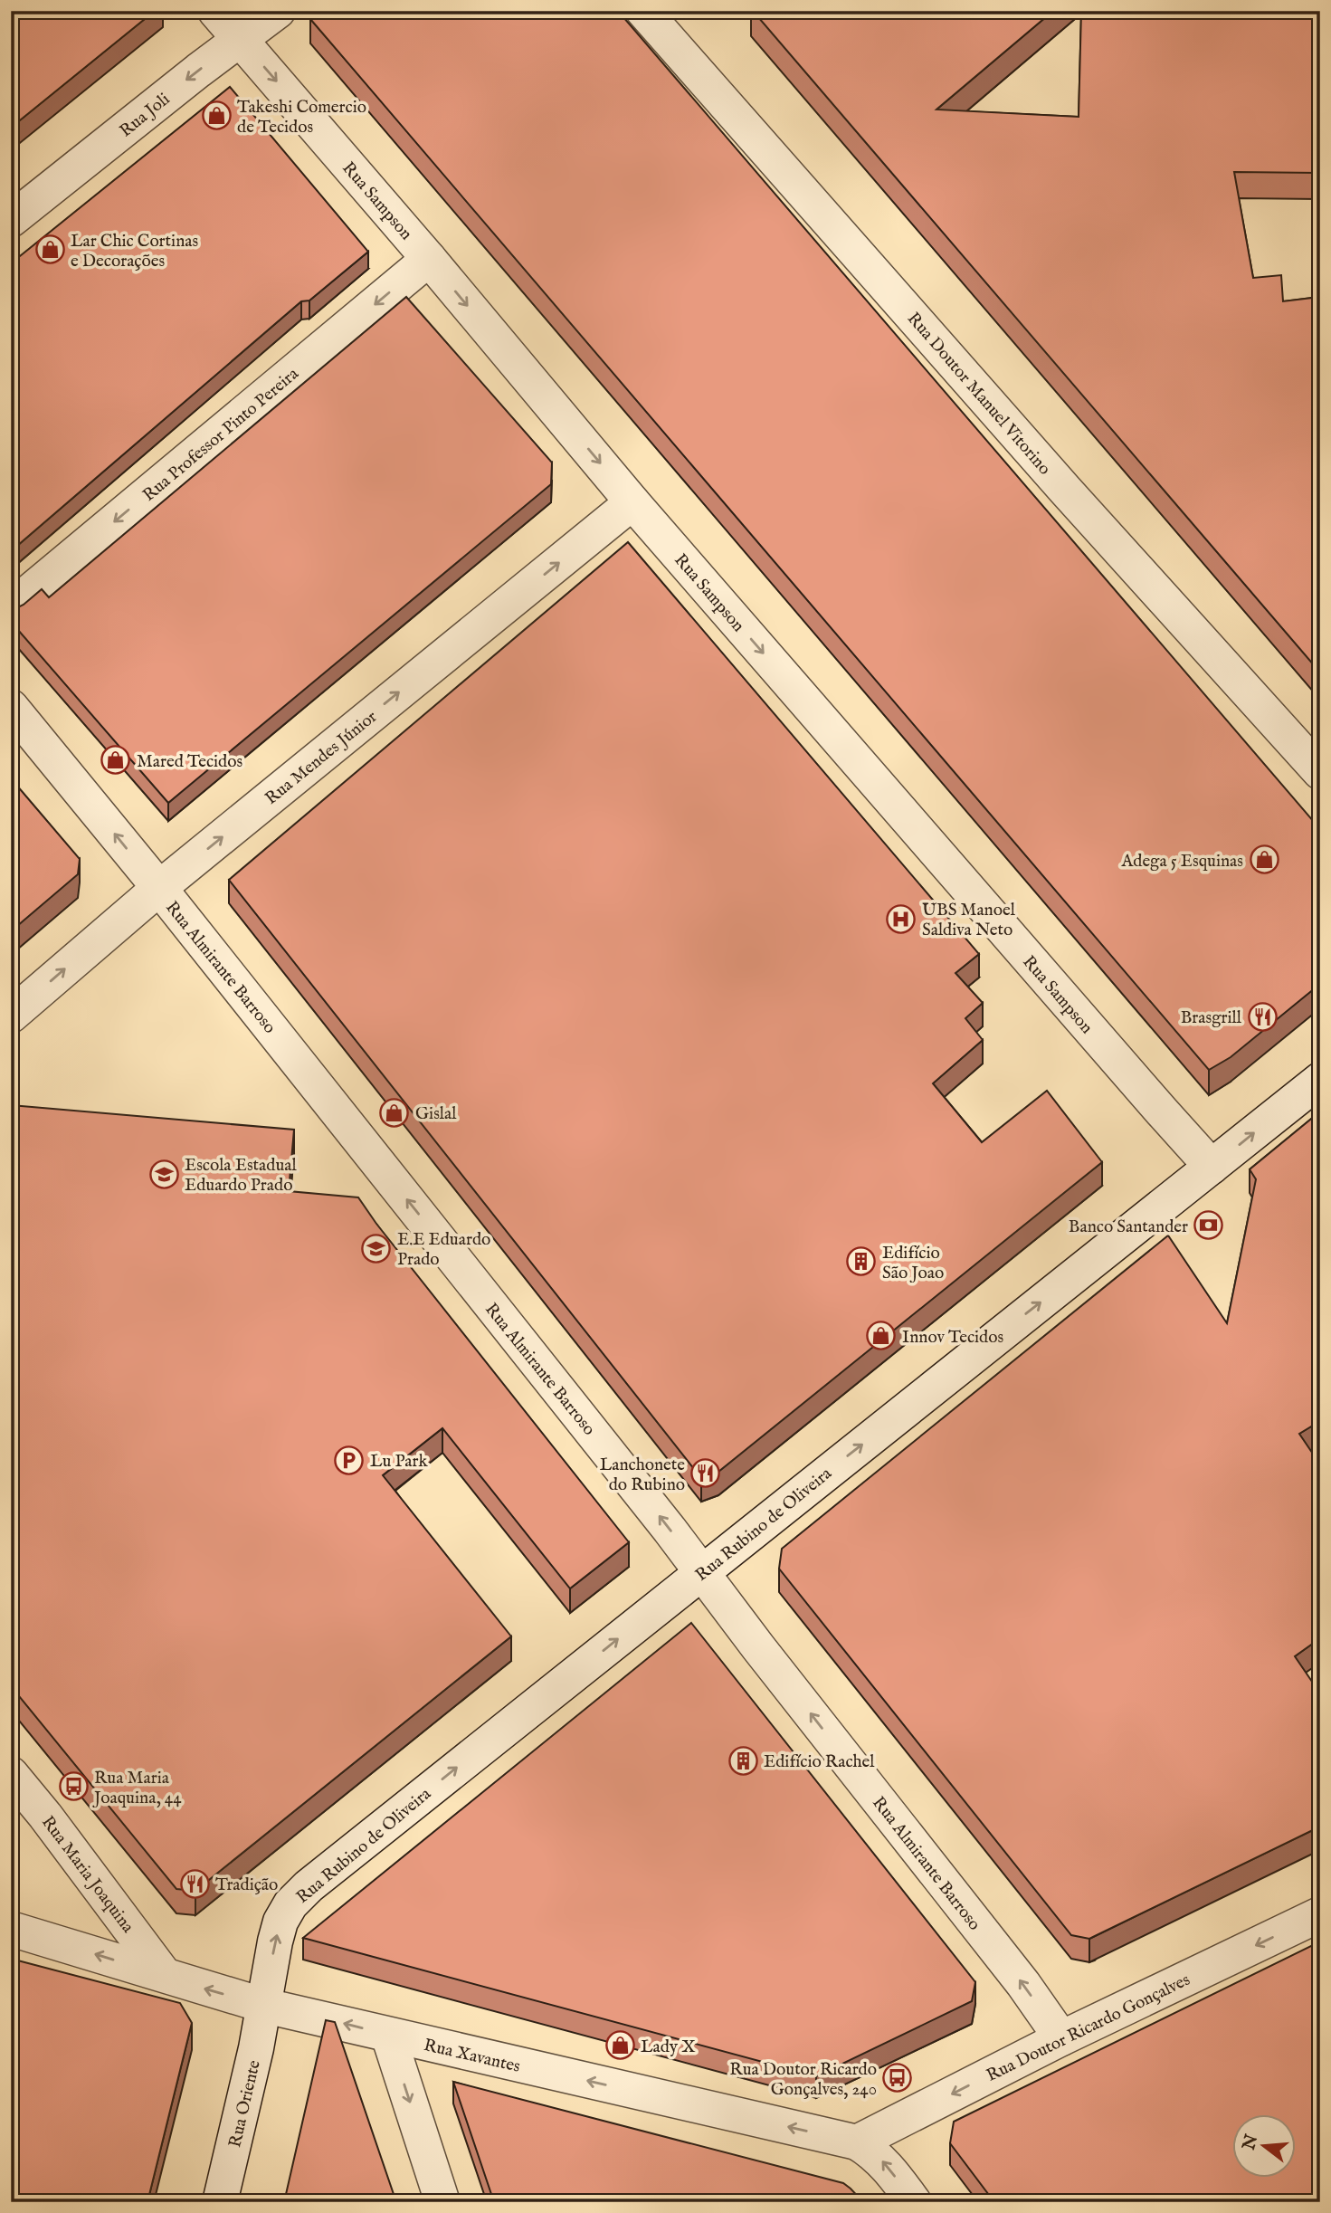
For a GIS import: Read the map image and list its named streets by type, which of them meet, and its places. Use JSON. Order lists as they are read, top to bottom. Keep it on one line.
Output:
{"streets":{"street":["Rua Joli","Rua Sampson","Rua Doutor Manuel Vitorino","Rua Professor Pinto Pereira","Rua Mendes Júnior","Rua Almirante Barroso","Rua Rubino de Oliveira","Rua Maria Joaquina","Rua Doutor Ricardo Gonçalves","Rua Xavantes","Rua Oriente"]},"crossings":[["Rua Joli","Rua Sampson"],["Rua Sampson","Rua Professor Pinto Pereira"],["Rua Sampson","Rua Mendes Júnior"],["Rua Sampson","Rua Rubino de Oliveira"],["Rua Mendes Júnior","Rua Almirante Barroso"],["Rua Almirante Barroso","Rua Rubino de Oliveira"],["Rua Almirante Barroso","Rua Doutor Ricardo Gonçalves"],["Rua Rubino de Oliveira","Rua Xavantes"],["Rua Rubino de Oliveira","Rua Oriente"],["Rua Maria Joaquina","Rua Xavantes"],["Rua Doutor Ricardo Gonçalves","Rua Xavantes"],["Rua Xavantes","Rua Oriente"]],"one_way":["Rua Joli","Rua Sampson","Rua Professor Pinto Pereira","Rua Mendes Júnior","Rua Almirante Barroso","Rua Rubino de Oliveira","Rua Doutor Ricardo Gonçalves","Rua Xavantes"],"places":{"shop":["Takeshi Comercio de Tecidos","Lar Chic Cortinas e Decorações","Mared Tecidos","Adega 5 Esquinas","Gislal","Innov Tecidos","Lady X"],"hospital":["UBS Manoel Saldiva Neto"],"restaurant":["Brasgrill","Lanchonete do Rubino","Tradição"],"school or university":["Escola Estadual Eduardo Prado","E.E Eduardo Prado"],"bank":["Banco Santander"],"building":["Edifício São Joao","Edifício Rachel"],"parking":["Lu Park"],"bus stop":["Rua Maria Joaquina, 44","Rua Doutor Ricardo Gonçalves, 240"]},"north":"left"}
